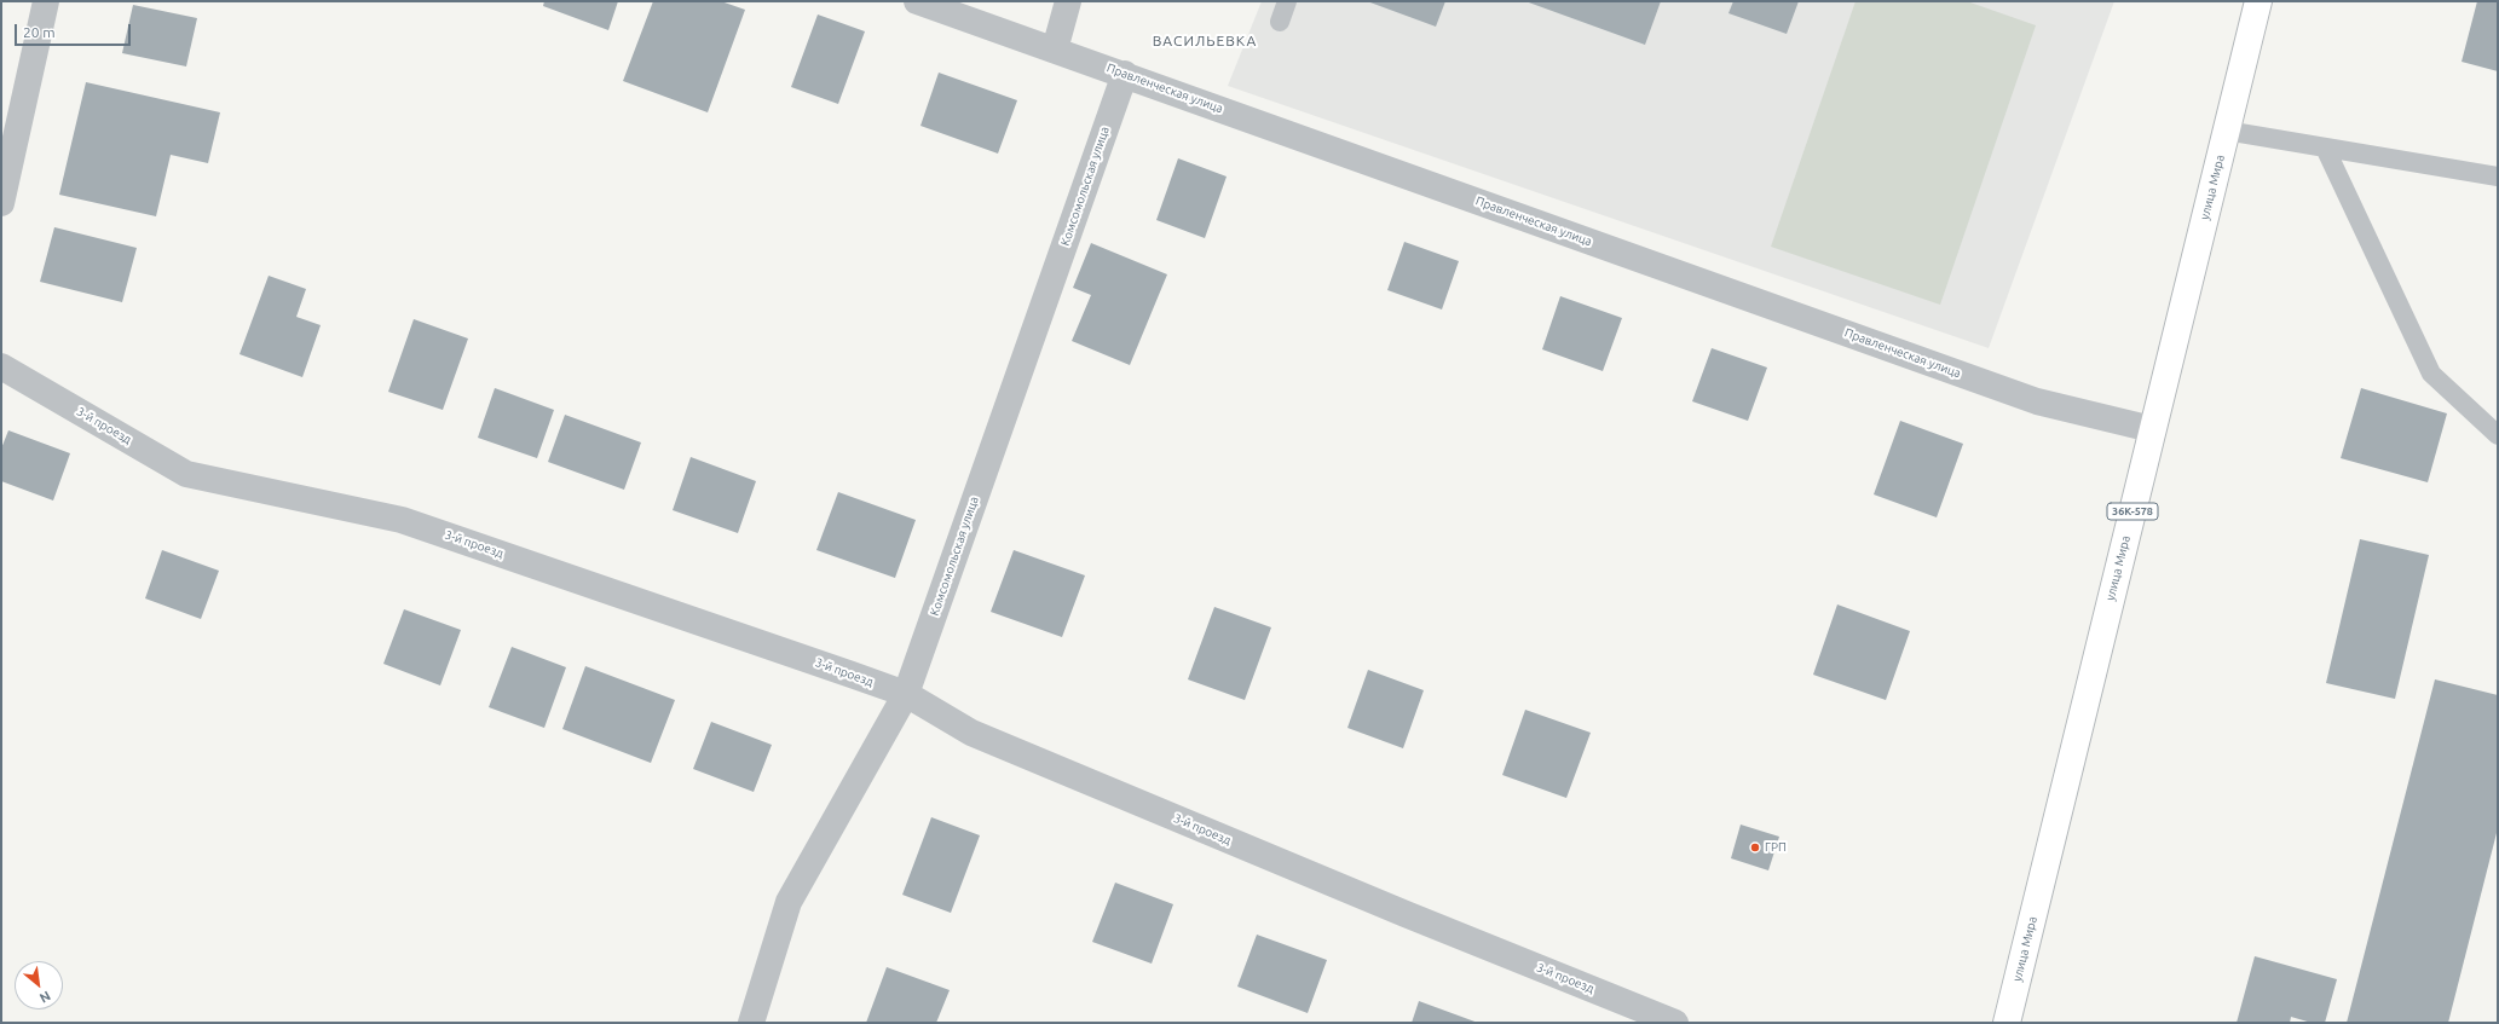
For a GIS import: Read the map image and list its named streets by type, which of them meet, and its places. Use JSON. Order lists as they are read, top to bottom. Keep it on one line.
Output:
{"streets":{"main road":["улица Мира","36К-578"],"street":["Правленческая улица","Комсомольская улица","3-й проезд"]},"crossings":[["Правленческая улица","Комсомольская улица"],["Правленческая улица","улица Мира"],["Комсомольская улица","3-й проезд"]],"districts":["ВАСИЛЬЕВКА"],"places":["ГРП"],"scale_bar":"20 m","north":"bottom right"}
